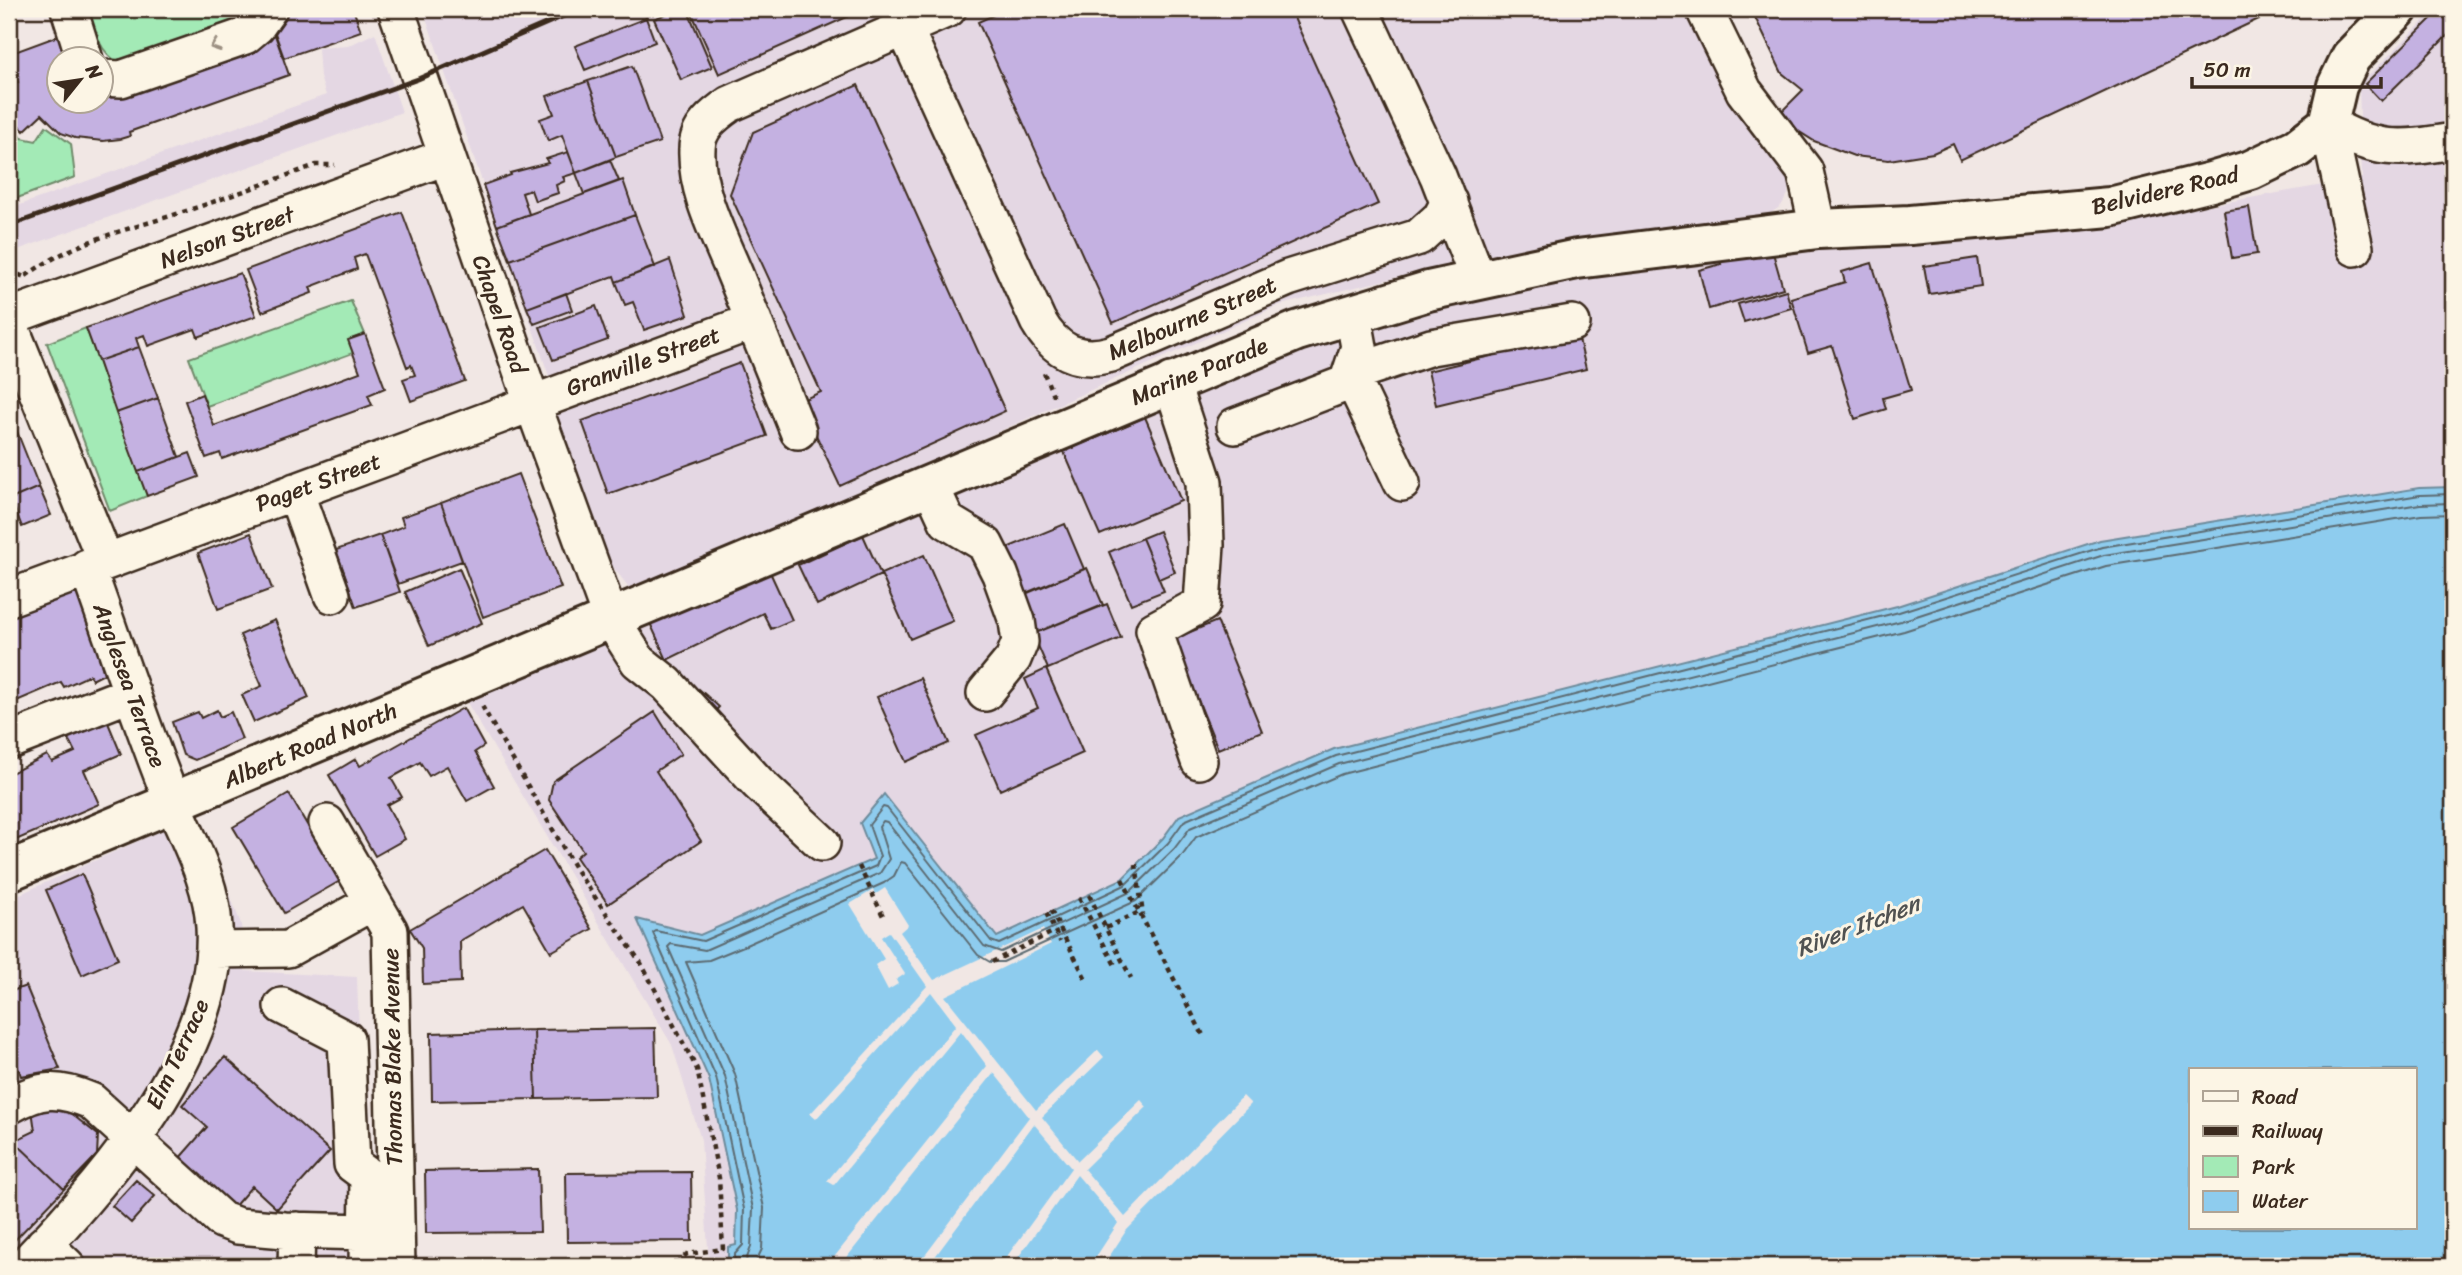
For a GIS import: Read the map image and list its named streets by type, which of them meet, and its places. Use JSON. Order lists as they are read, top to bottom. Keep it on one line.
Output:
{"streets":{"main road":["Belvidere Road","Marine Parade","Albert Road North"],"street":["Nelson Street","Chapel Road","Melbourne Street","Granville Street","Paget Street","Anglesea Terrace","Elm Terrace","Thomas Blake Avenue"]},"crossings":[["Belvidere Road","Marine Parade"],["Nelson Street","Chapel Road"],["Nelson Street","Anglesea Terrace"],["Chapel Road","Granville Street"],["Chapel Road","Marine Parade"],["Chapel Road","Paget Street"],["Chapel Road","Albert Road North"],["Granville Street","Paget Street"],["Marine Parade","Albert Road North"],["Paget Street","Anglesea Terrace"],["Anglesea Terrace","Albert Road North"],["Anglesea Terrace","Elm Terrace"],["Albert Road North","Elm Terrace"]],"water":["River Itchen"],"legend":["Road","Railway","Park","Water"],"scale_bar":"50 m","north":"top right"}
